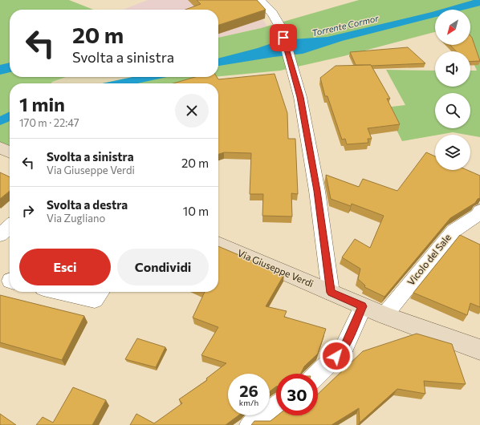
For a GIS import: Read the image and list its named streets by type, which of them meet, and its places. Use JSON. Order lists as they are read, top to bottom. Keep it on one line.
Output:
{"streets":{"main road":["Via Giuseppe Verdi"],"street":["Vicolo del Sale"]},"crossings":[["Vicolo del Sale","Via Giuseppe Verdi"]],"water":["Torrente Cormor"],"north":"bottom left","page":{"turn":["20 m","Svolta a sinistra"],"heading":["1 min","170 m · 22:47"],"list":[{"name":"Svolta a sinistra","note":"Via Giuseppe Verdi","value":"20 m"},{"name":"Svolta a destra","note":"Via Zugliano","value":"10 m"}],"buttons":["Esci","Condividi"],"speed":"26 km/h","limit":"30"}}
